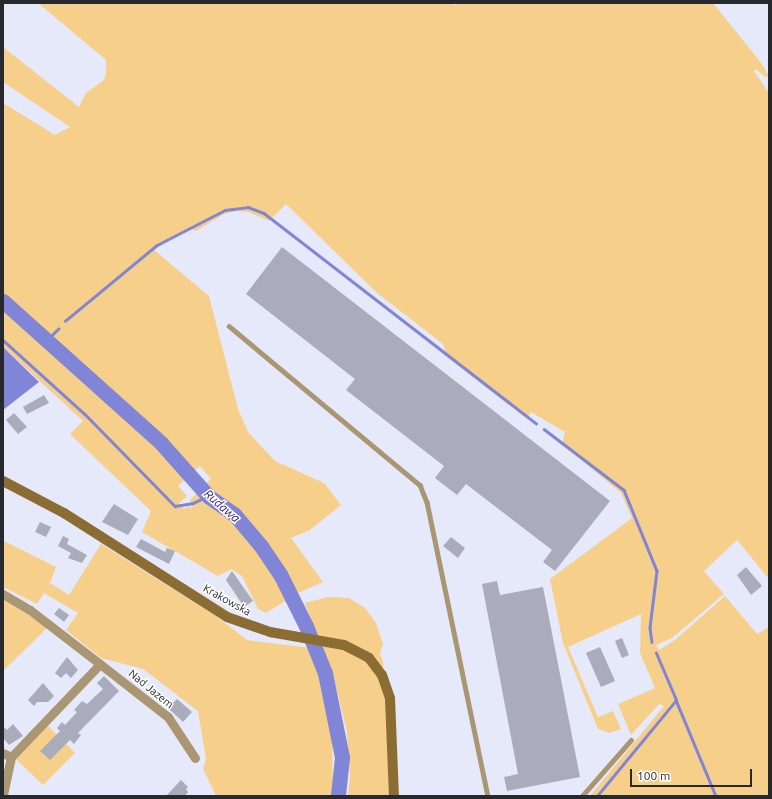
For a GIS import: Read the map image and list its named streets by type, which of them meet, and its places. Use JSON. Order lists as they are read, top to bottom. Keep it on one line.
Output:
{"streets":{"street":["Krakowska","Nad Jazem"]},"water":["Rudawa"],"scale_bar":"100 m"}
